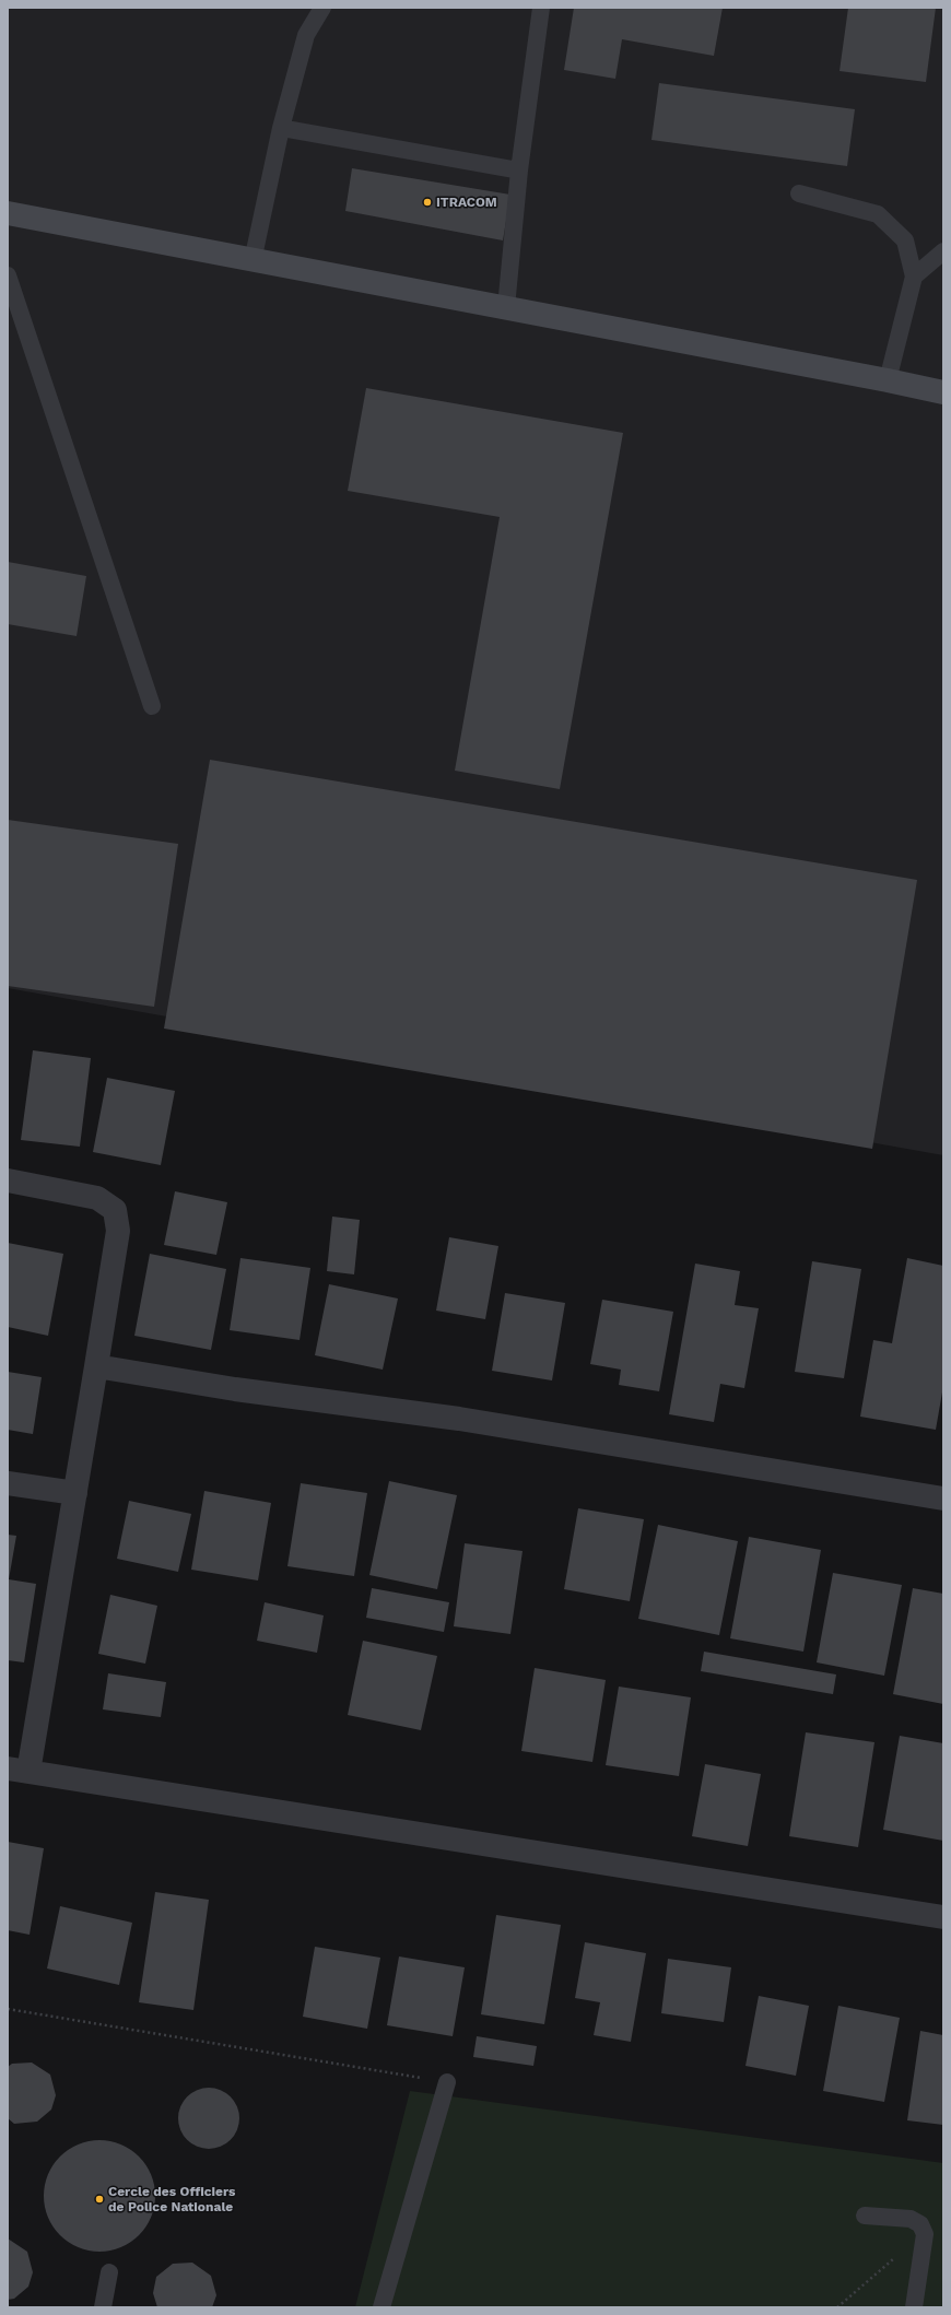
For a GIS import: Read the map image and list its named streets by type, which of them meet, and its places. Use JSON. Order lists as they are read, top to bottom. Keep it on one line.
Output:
{"places":["ITRACOM","Cercle des Officiers de Police Nationale"]}
